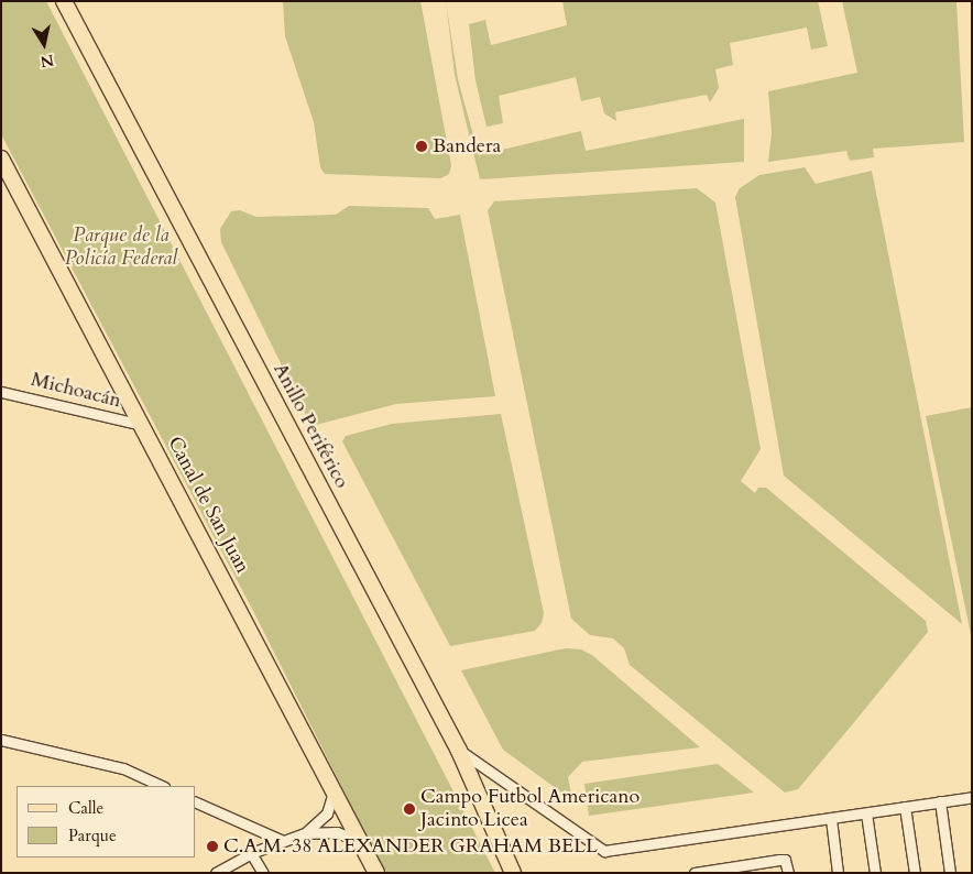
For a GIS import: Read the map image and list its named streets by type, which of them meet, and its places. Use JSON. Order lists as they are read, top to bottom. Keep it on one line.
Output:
{"streets":{"main road":["Anillo Periférico","Canal de San Juan"],"street":["Michoacán"]},"crossings":[["Michoacán","Canal de San Juan"]],"parks":["Parque de la Policía Federal"],"places":["Bandera","Campo Futbol Americano Jacinto Licea","C.A.M. 38 ALEXANDER GRAHAM BELL"],"legend":["Calle","Parque"],"north":"bottom"}
